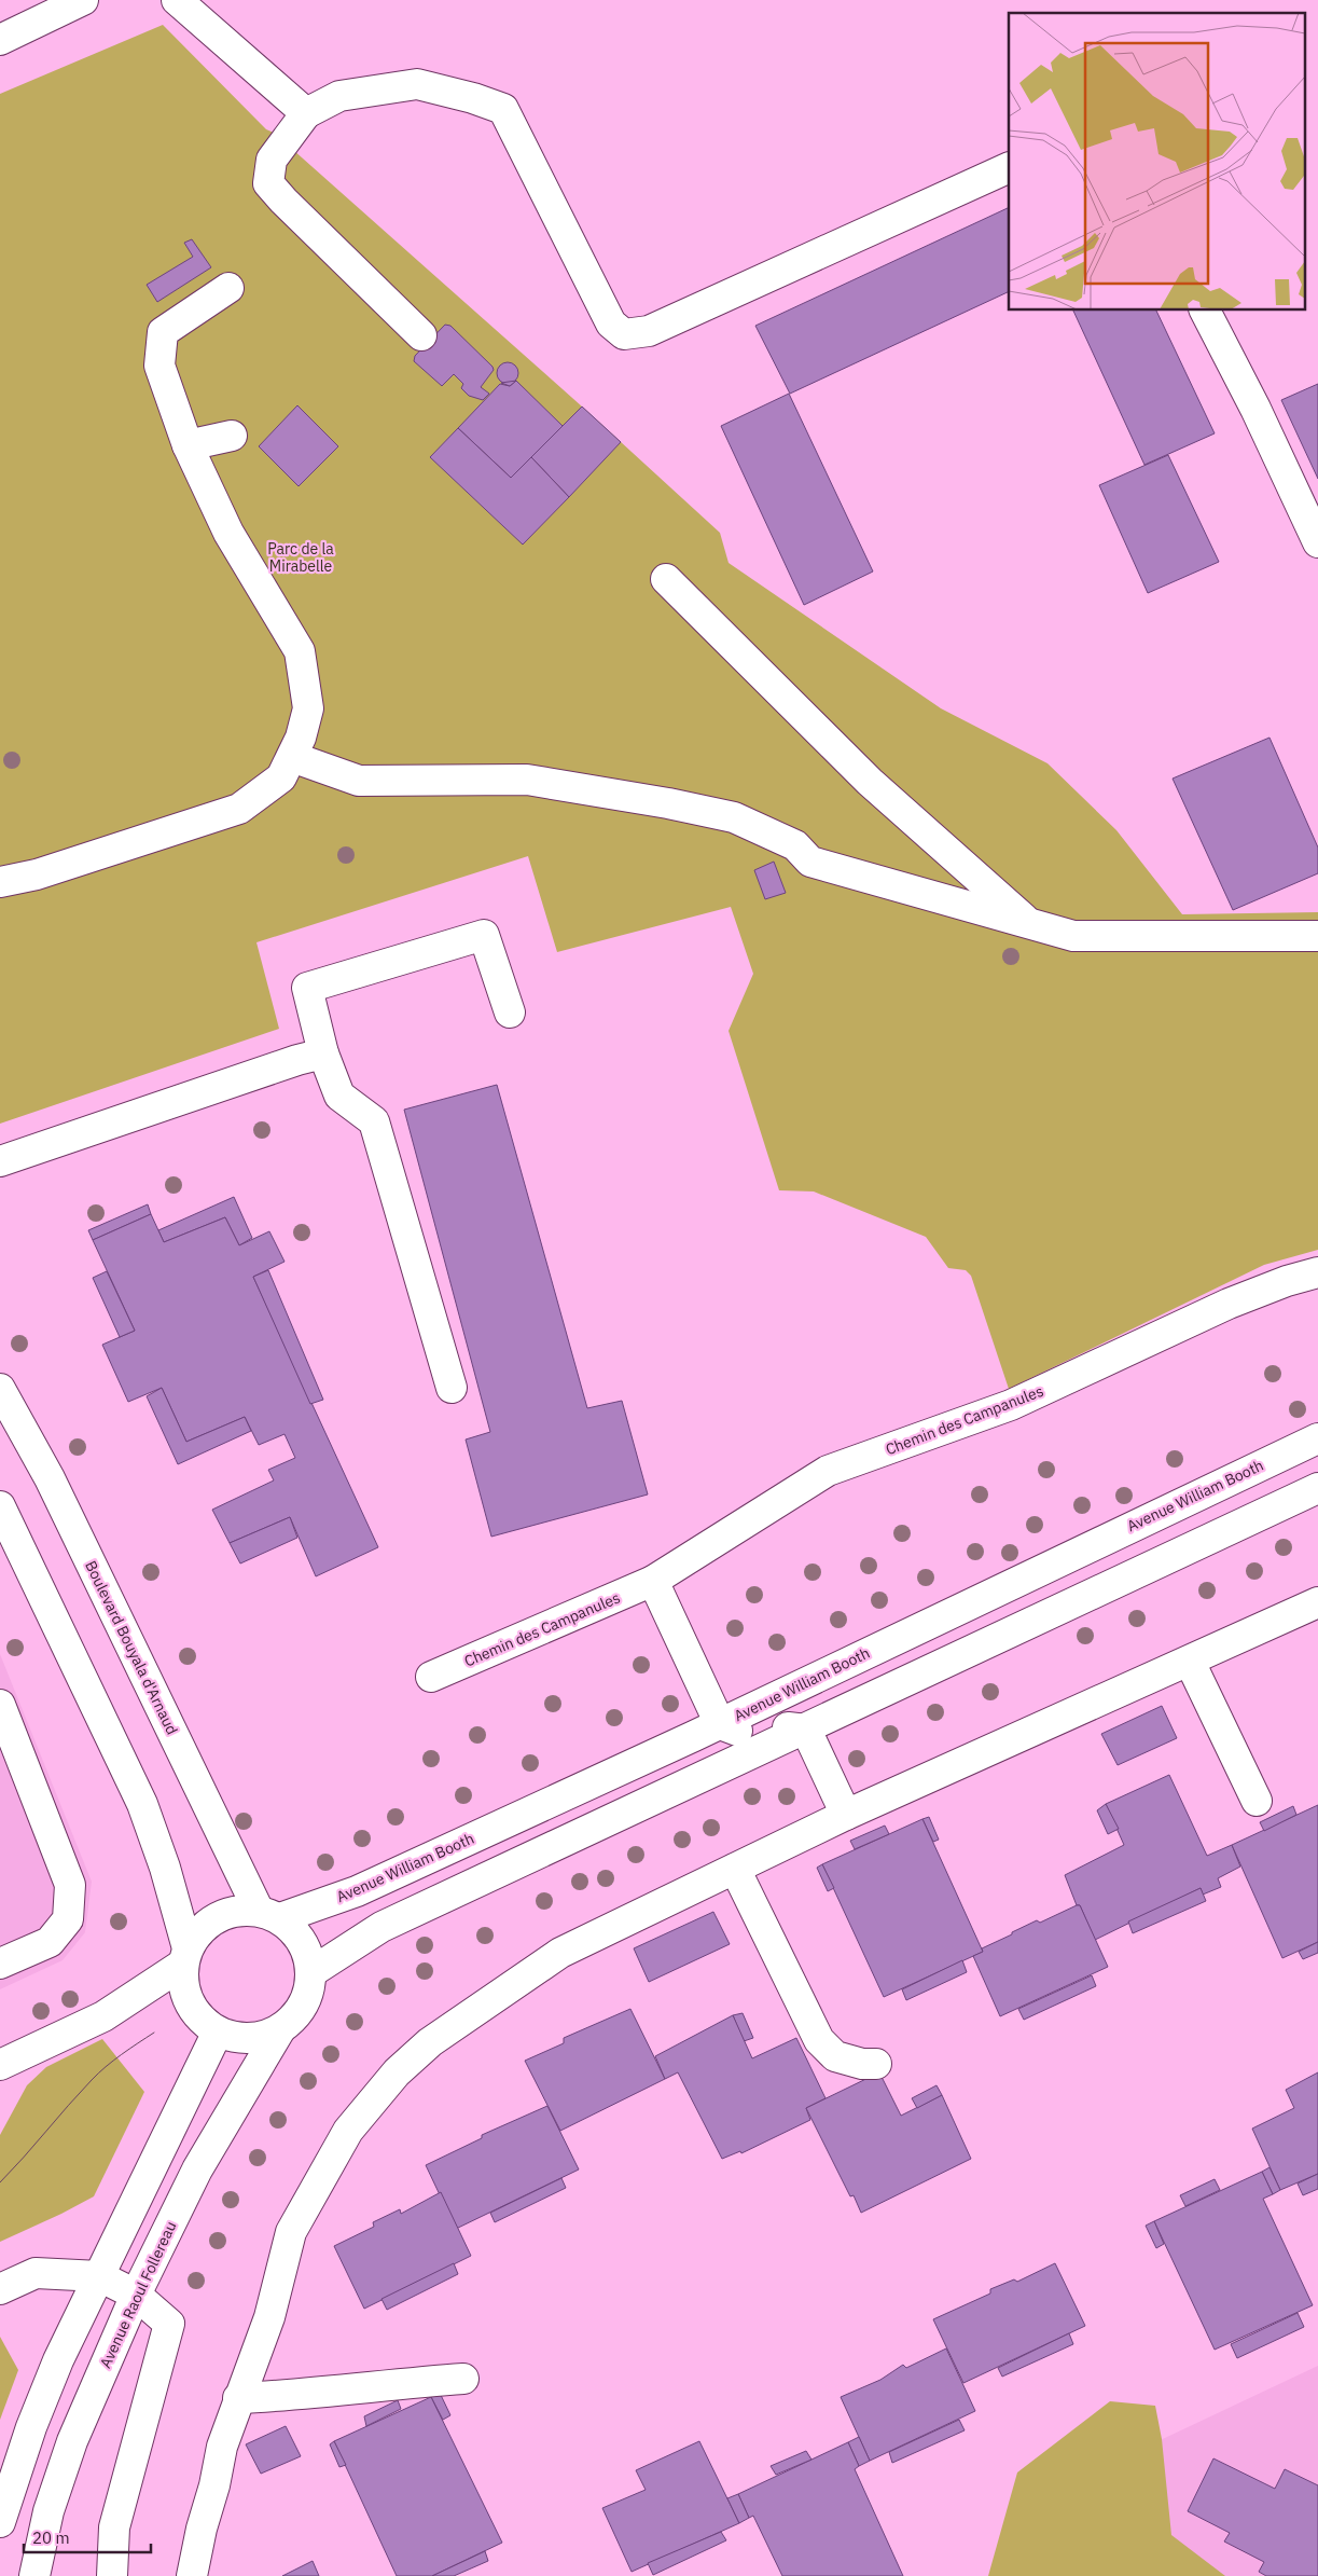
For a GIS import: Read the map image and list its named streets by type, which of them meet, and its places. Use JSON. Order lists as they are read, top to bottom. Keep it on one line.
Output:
{"streets":{"street":["Chemin des Campanules","Avenue William Booth","Boulevard Bouyala d'Arnaud","Avenue Raoul Follereau"]},"crossings":[["Avenue William Booth","Boulevard Bouyala d'Arnaud"],["Avenue William Booth","Avenue Raoul Follereau"],["Boulevard Bouyala d'Arnaud","Avenue Raoul Follereau"]],"parks":["Parc de la Mirabelle"],"scale_bar":"20 m"}
